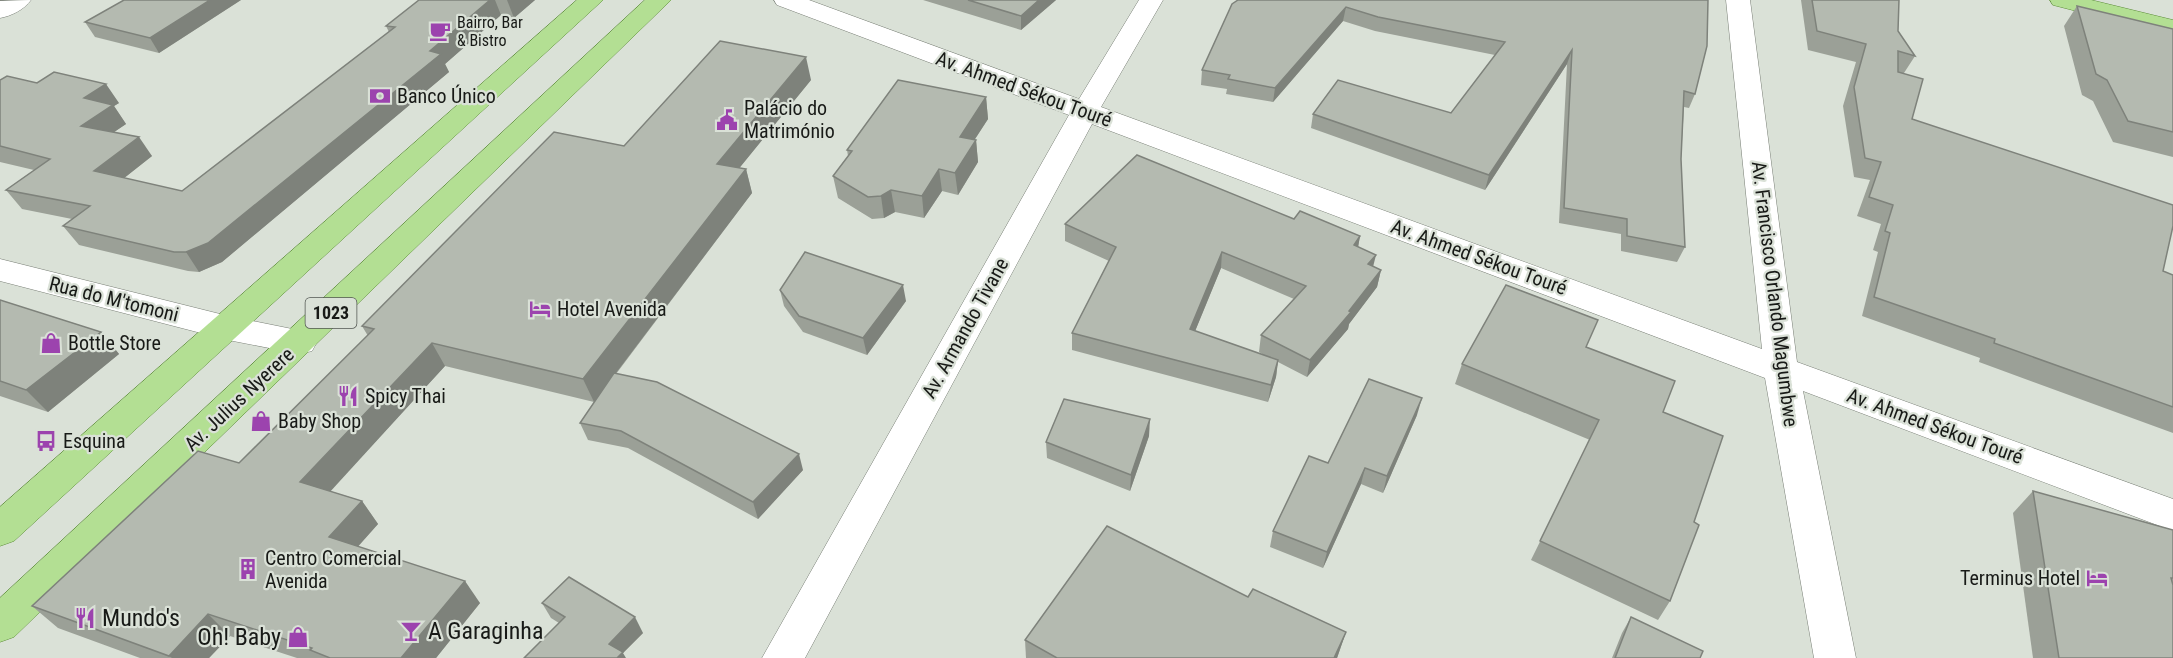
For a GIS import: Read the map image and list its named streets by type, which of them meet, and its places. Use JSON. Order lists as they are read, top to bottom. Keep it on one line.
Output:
{"streets":{"main road":["1023","Av. Julius Nyerere"],"street":["Av. Ahmed Sékou Touré","Av. Francisco Orlando Magumbwe","Rua do M'tomoni","Av. Armando Tivane"]},"crossings":[["Av. Ahmed Sékou Touré","Av. Francisco Orlando Magumbwe"],["Av. Ahmed Sékou Touré","Av. Armando Tivane"],["Rua do M'tomoni","Av. Julius Nyerere"]],"places":{"cafe":["Bairro, Bar & Bistro"],"bank":["Banco Único"],"public building":["Palácio do Matrimónio"],"hotel":["Hotel Avenida","Terminus Hotel"],"shop":["Bottle Store","Baby Shop","Oh! Baby"],"restaurant":["Spicy Thai","Mundo's"],"bus stop":["Esquina"],"building":["Centro Comercial Avenida"],"bar":["A Garaginha"]}}
